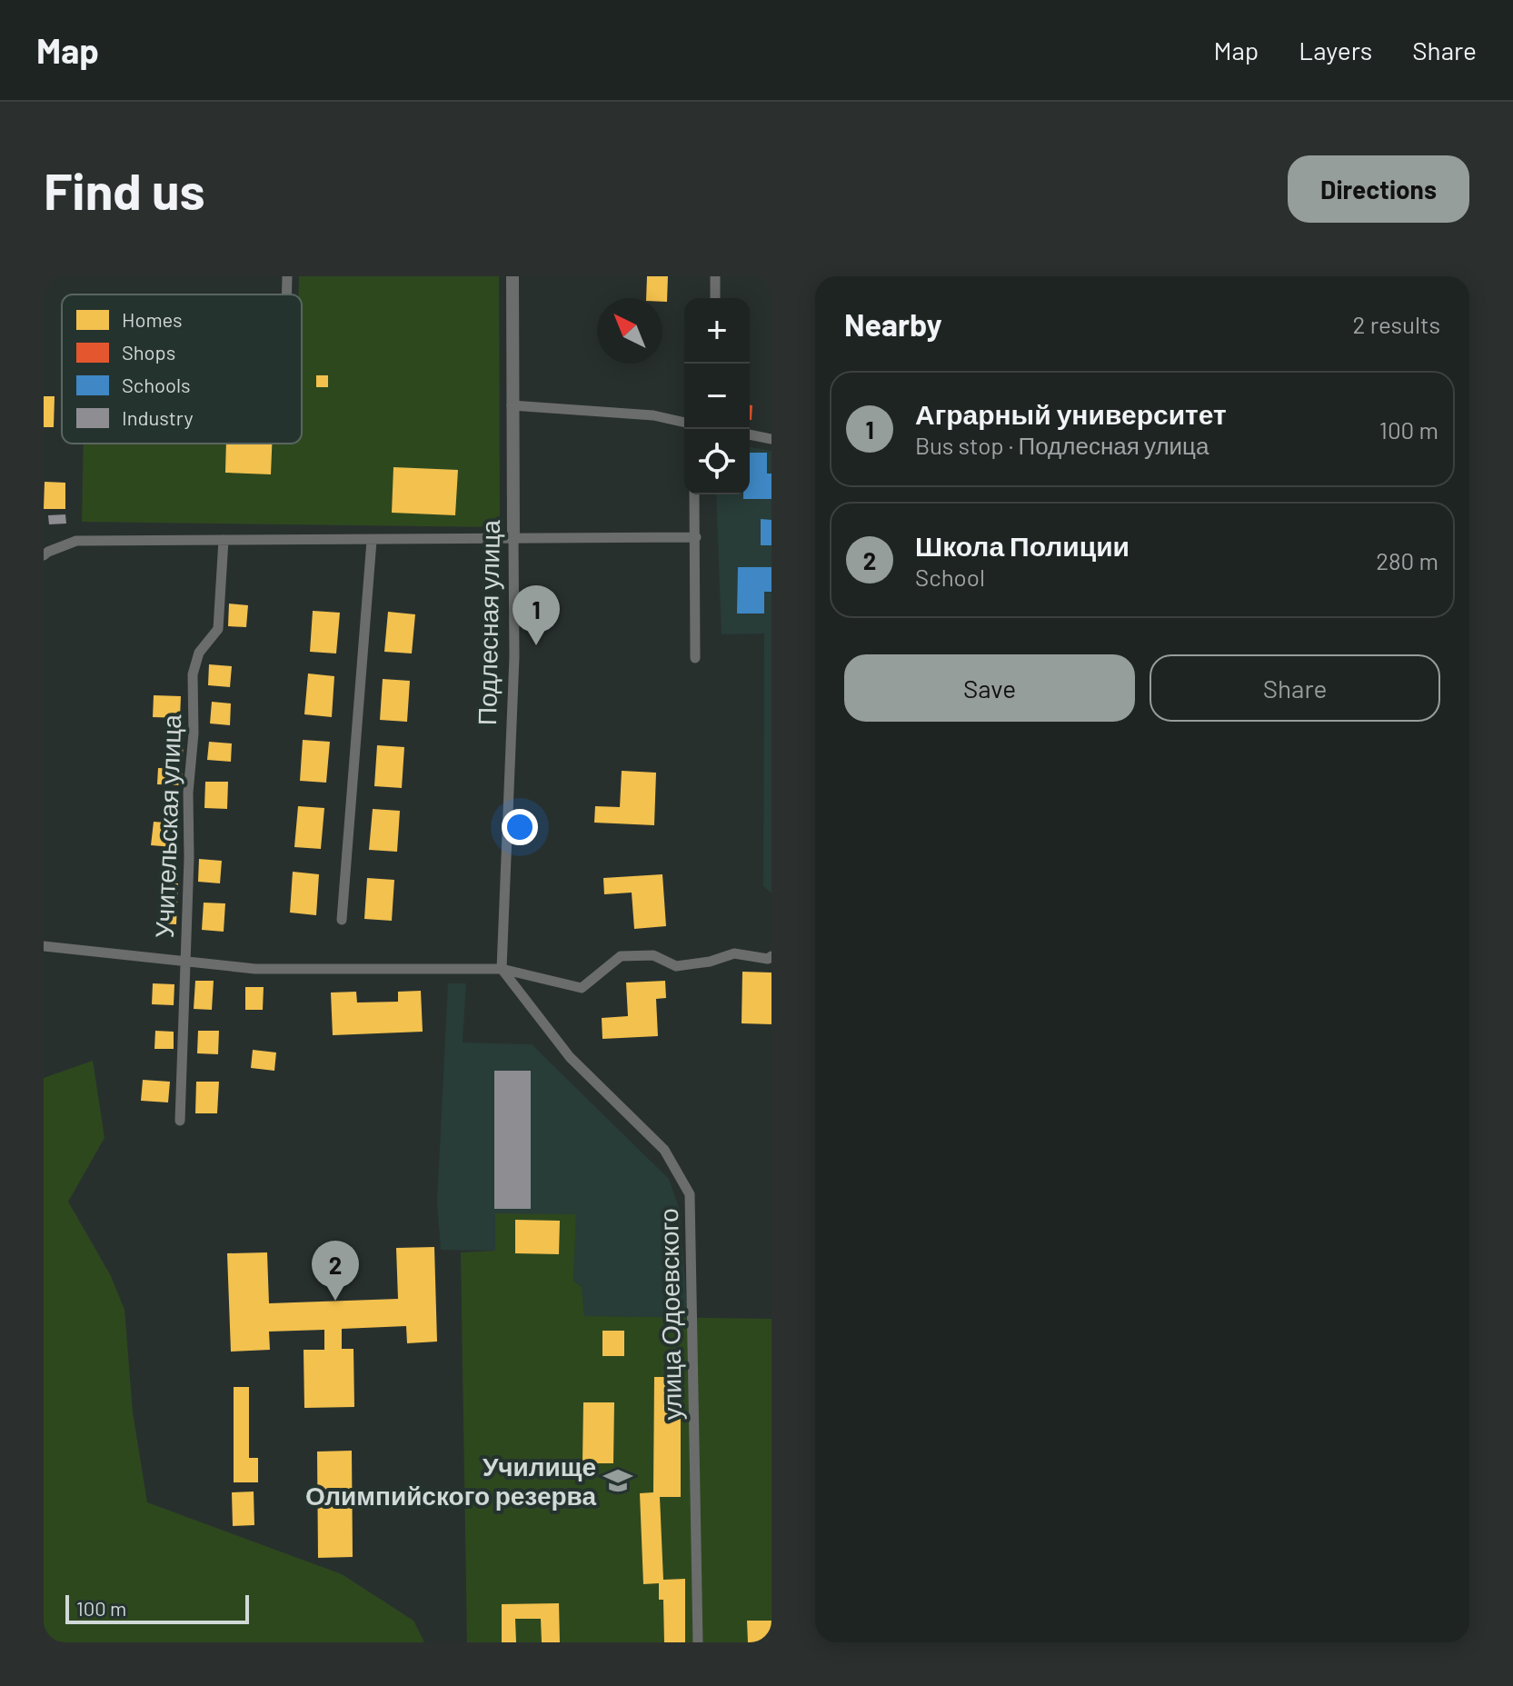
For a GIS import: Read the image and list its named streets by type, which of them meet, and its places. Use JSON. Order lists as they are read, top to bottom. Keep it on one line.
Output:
{"streets":{"street":["Подлесная улица","Учительская улица","улица Одоевского"]},"crossings":[["Подлесная улица","улица Одоевского"]],"places":{"school or university":["Училище Олимпийского резерва"]},"legend":["Homes","Shops","Schools","Industry"],"scale_bar":"100 m","north":"top left","page":{"header":"Map","nav":["Map","Layers","Share"],"buttons":["Directions",["Save","Share"]],"title":"Find us","heading":["Nearby","2 results"],"map_buttons":["+","−"],"list":[{"mark":"1","name":"Аграрный университет","note":"Bus stop · Подлесная улица","value":"100 m"},{"mark":"2","name":"Школа Полиции","note":"School","value":"280 m"}],"pins":["1","2"],"scale":"100 m"}}
